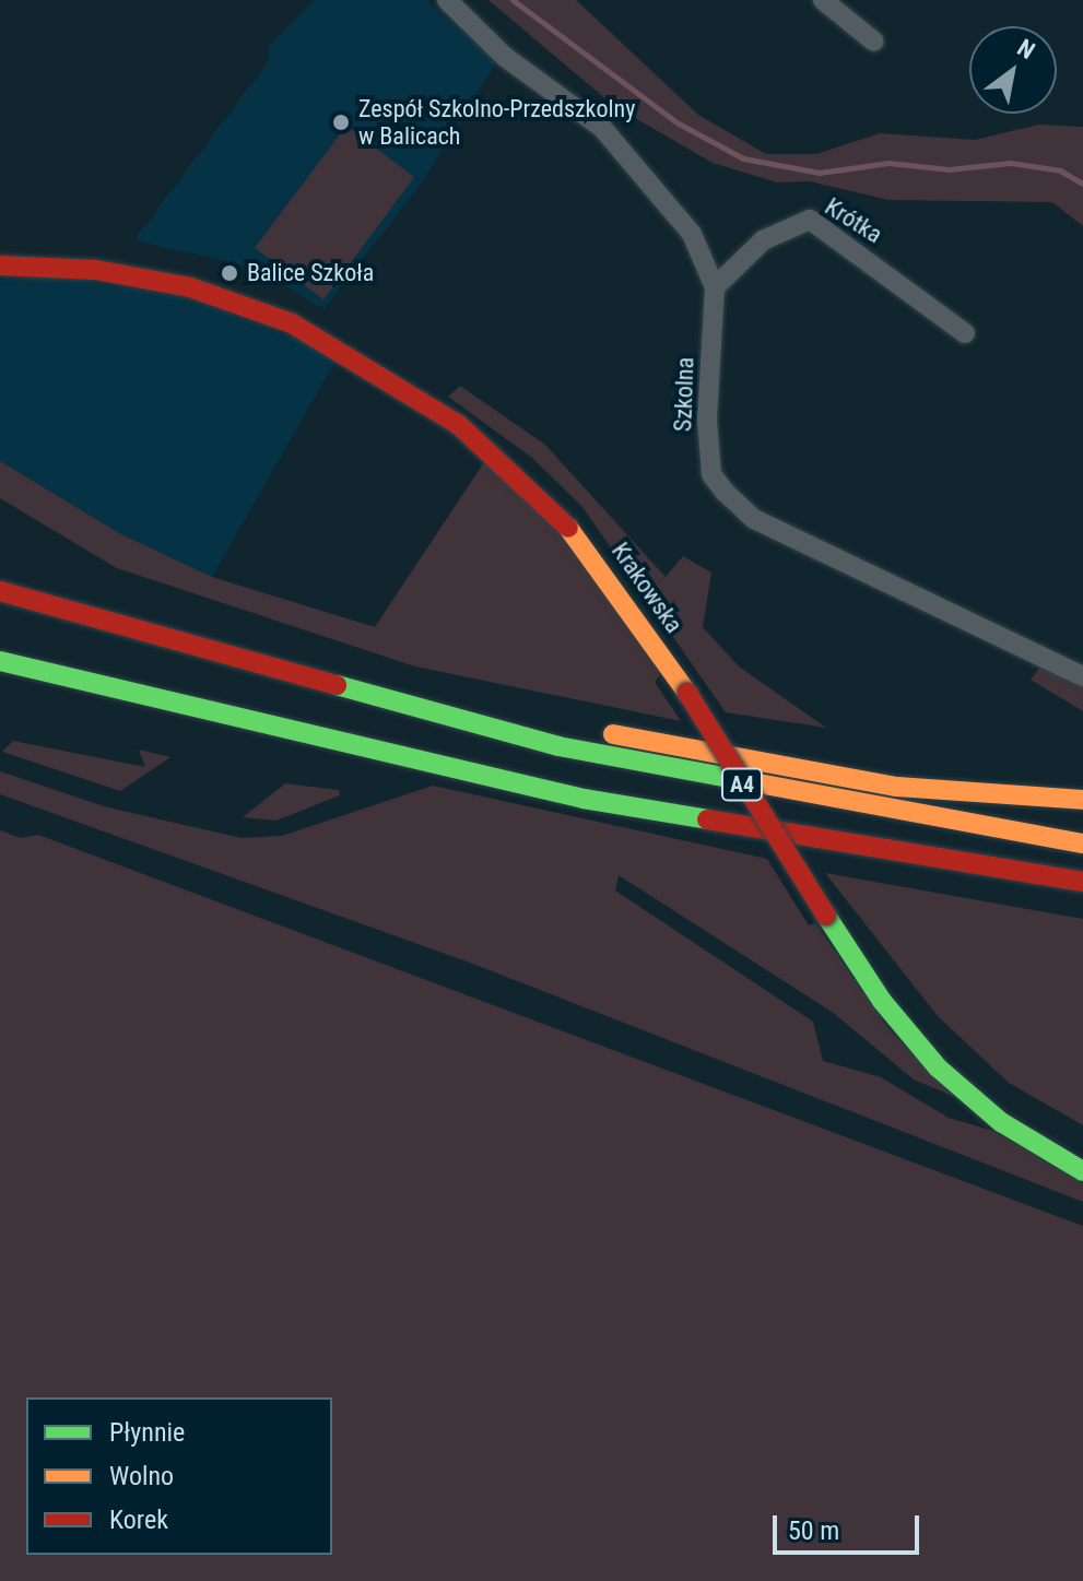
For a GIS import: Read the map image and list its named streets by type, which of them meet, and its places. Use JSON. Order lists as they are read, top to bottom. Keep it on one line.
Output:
{"streets":{"main road":["Krakowska","A4"],"street":["Krótka","Szkolna"]},"crossings":[["Krótka","Szkolna"]],"places":["Zespół Szkolno-Przedszkolny w Balicach","Balice Szkoła"],"legend":["Płynnie","Wolno","Korek"],"scale_bar":"50 m","north":"top right"}
